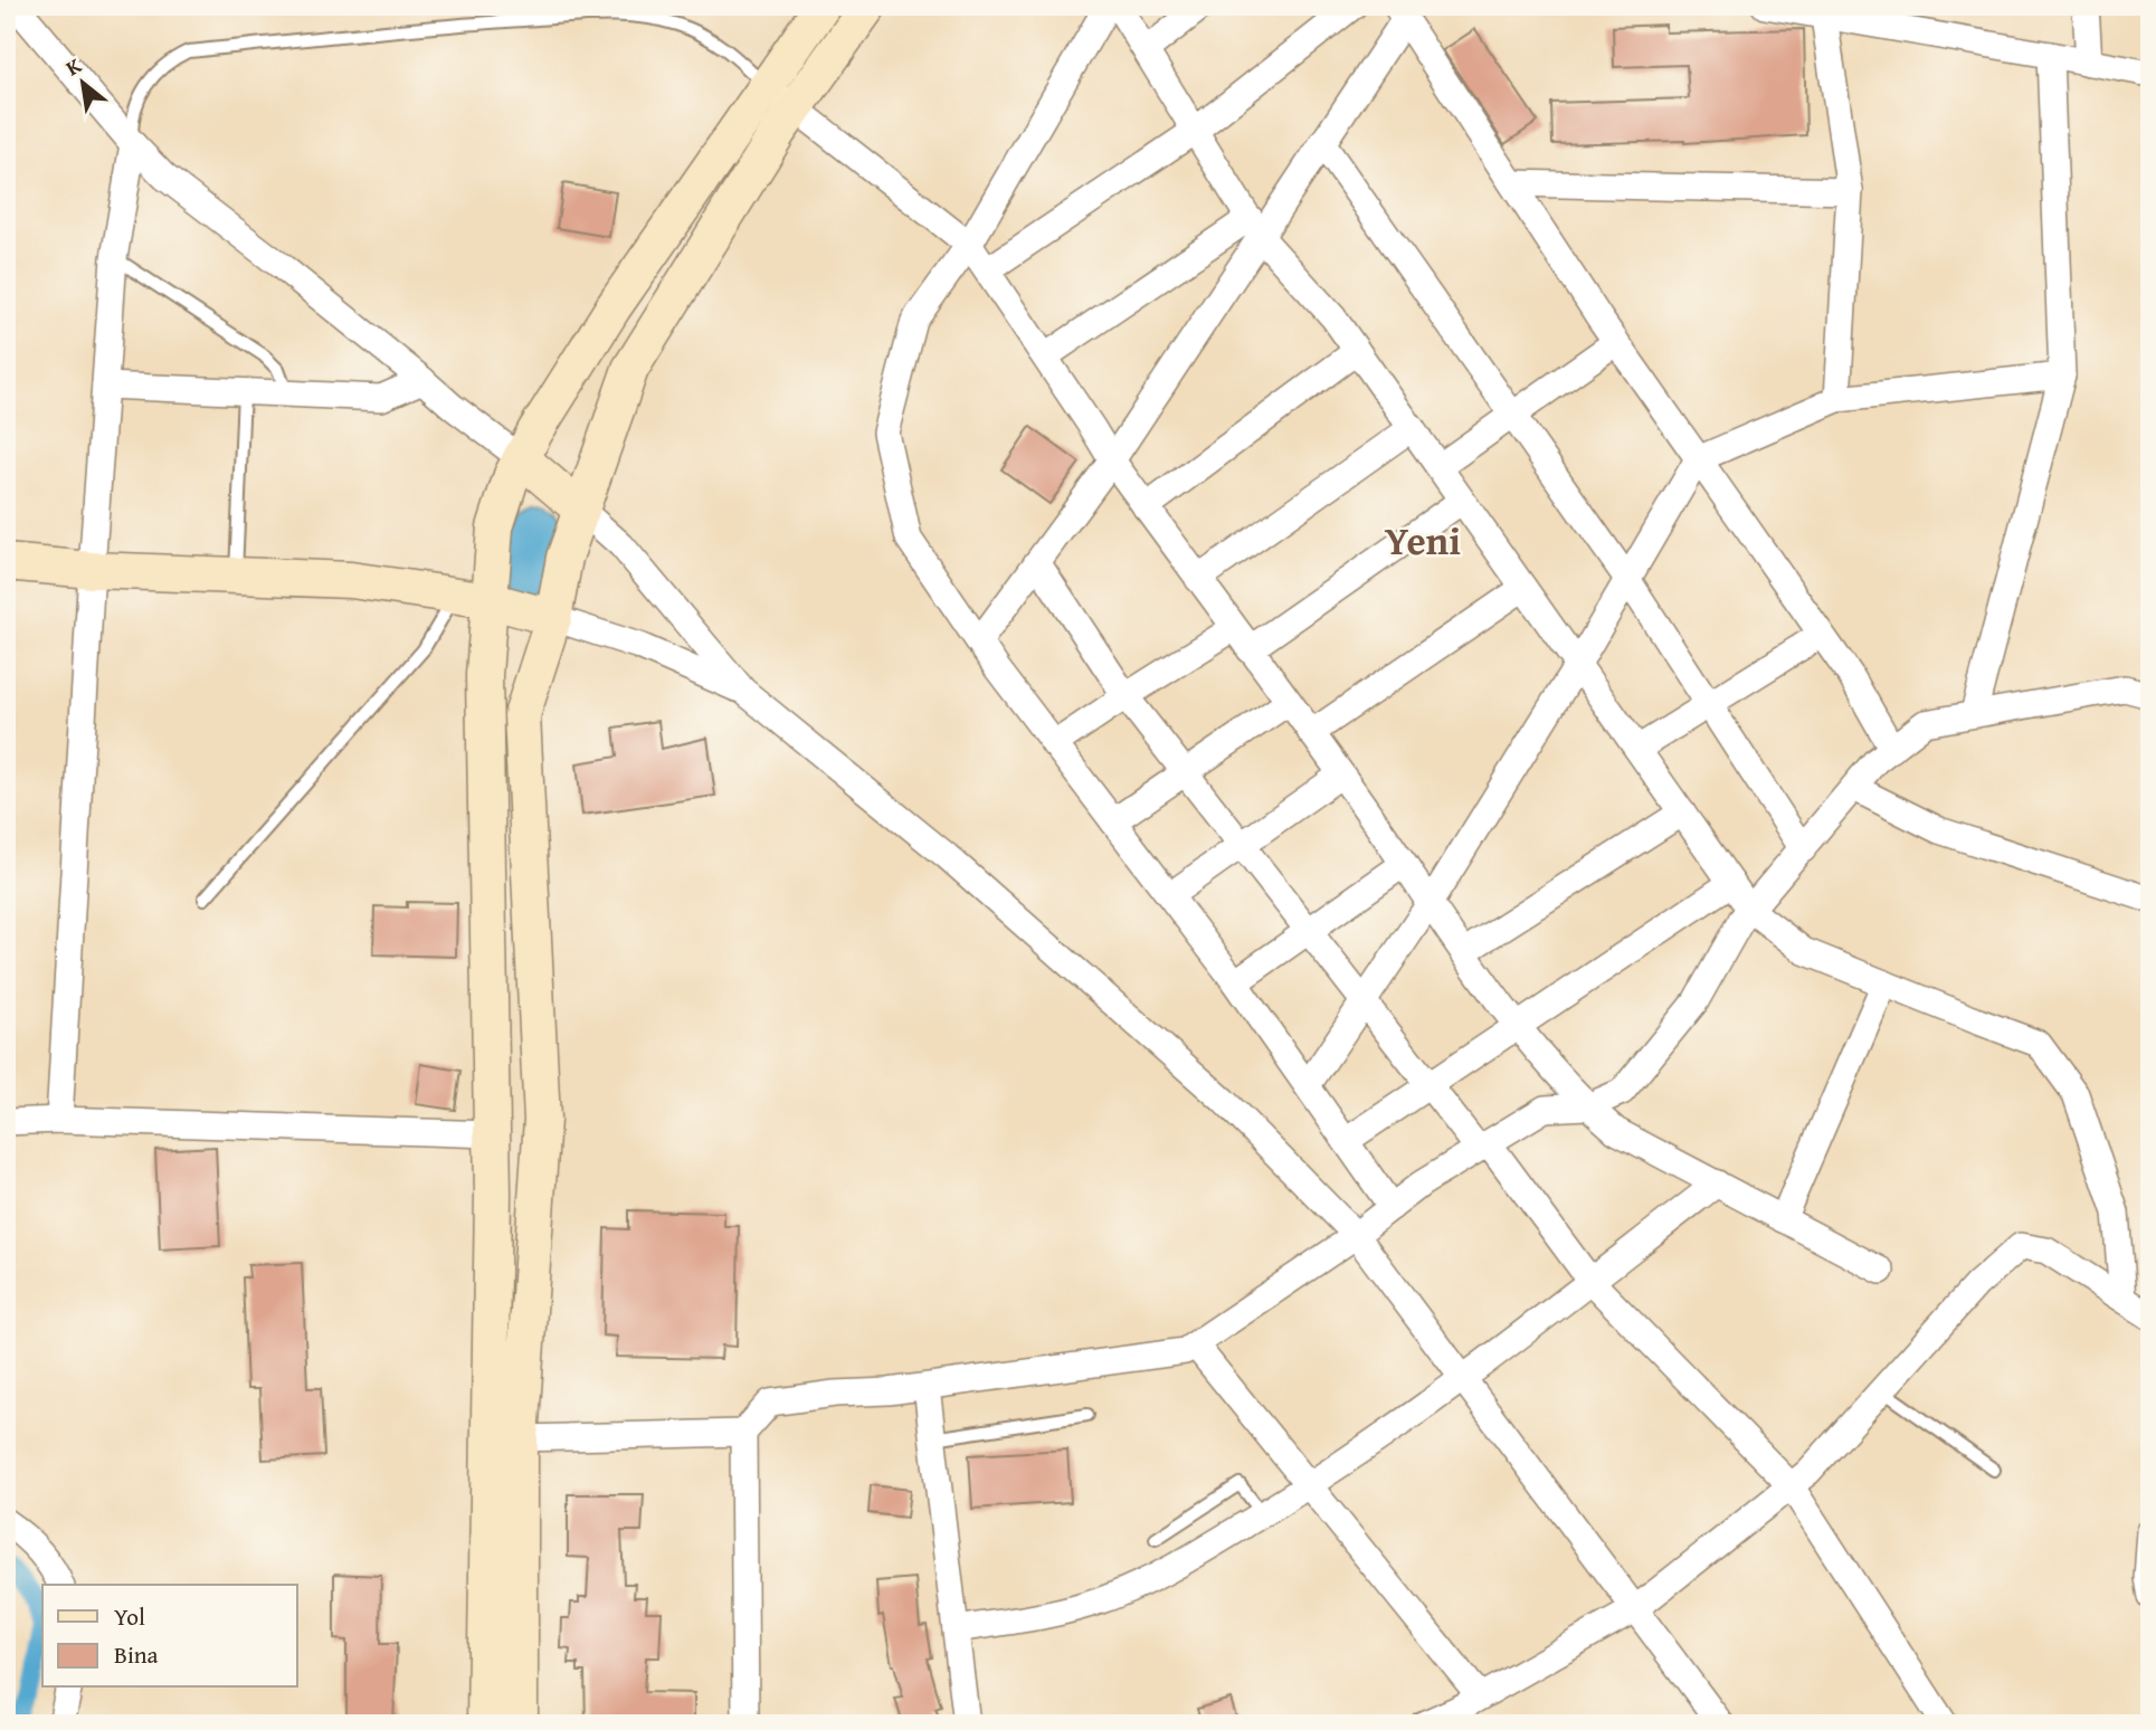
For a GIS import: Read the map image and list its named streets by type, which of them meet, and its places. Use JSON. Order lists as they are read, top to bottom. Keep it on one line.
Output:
{"districts":["Yeni"],"legend":["Yol","Bina"],"north":"top left"}
